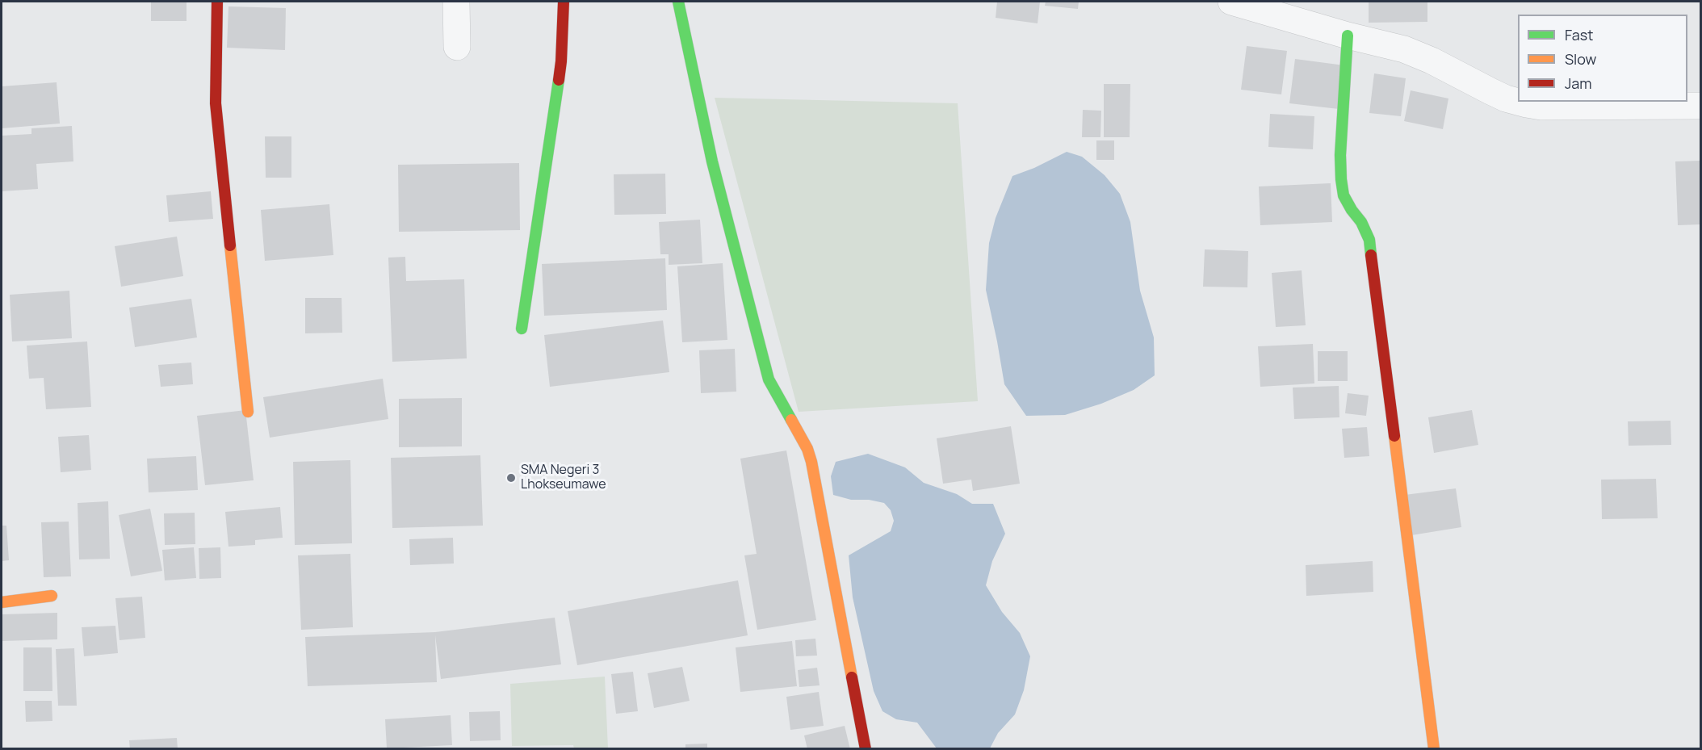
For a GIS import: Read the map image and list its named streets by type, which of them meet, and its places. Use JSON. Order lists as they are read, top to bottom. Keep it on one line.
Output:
{"places":["SMA Negeri 3 Lhokseumawe"],"legend":["Fast","Slow","Jam"]}
